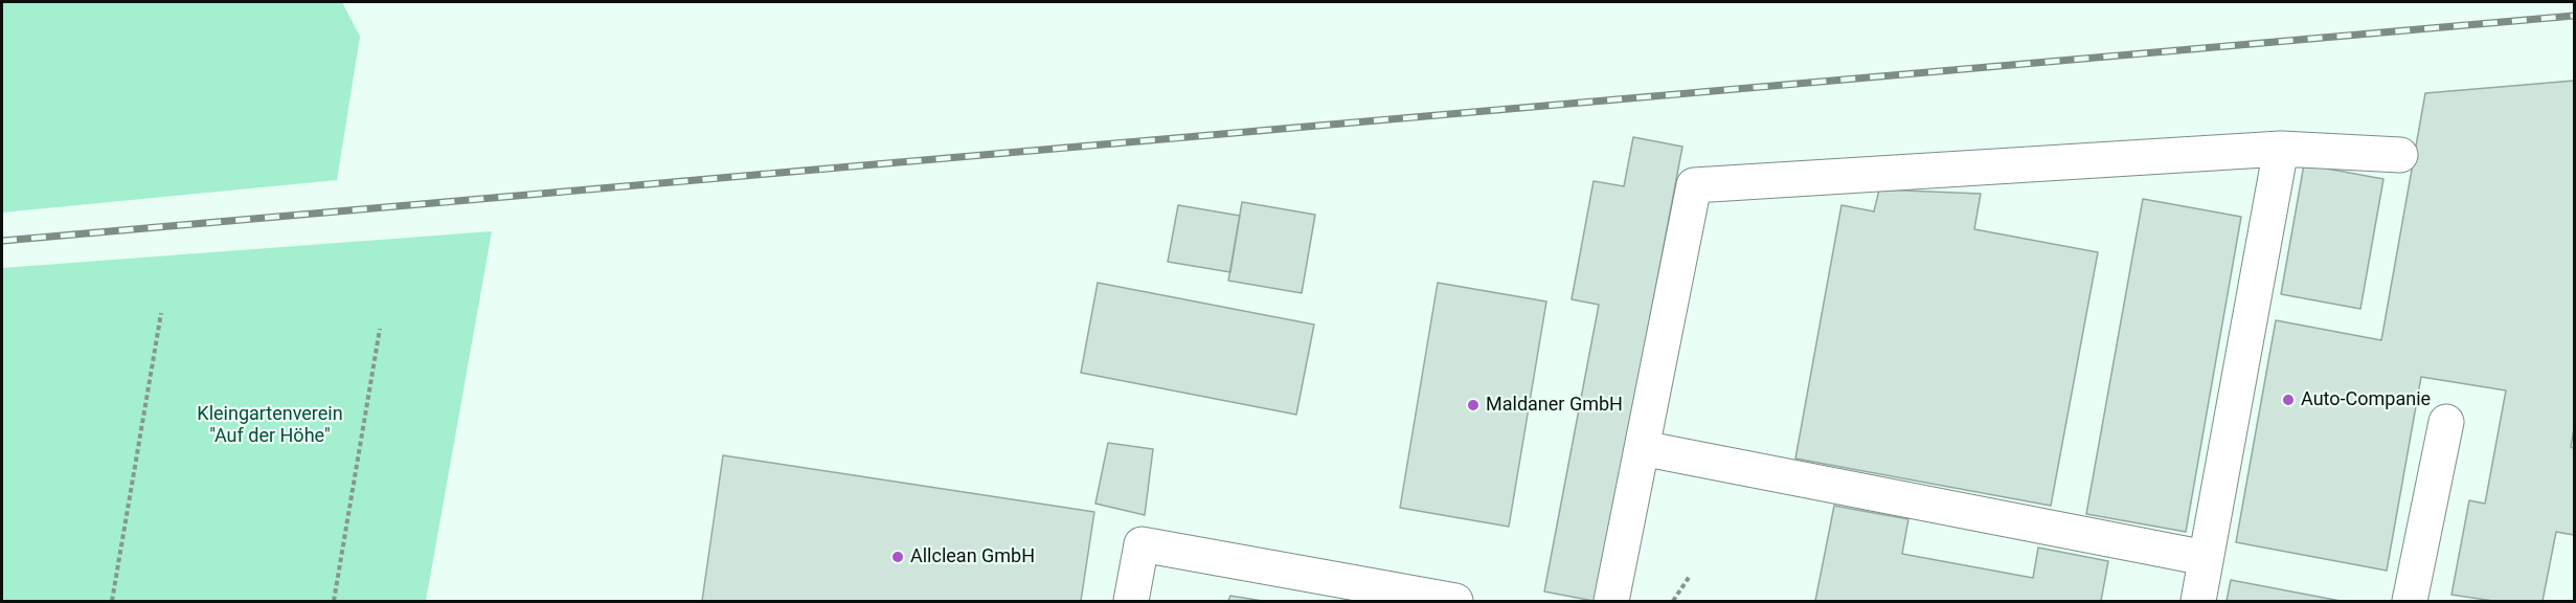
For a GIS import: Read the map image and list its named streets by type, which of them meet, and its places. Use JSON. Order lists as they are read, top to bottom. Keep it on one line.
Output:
{"parks":["Kleingartenverein \"Auf der Höhe\""],"places":["Auto-Companie","Maldaner GmbH","Allclean GmbH"]}
